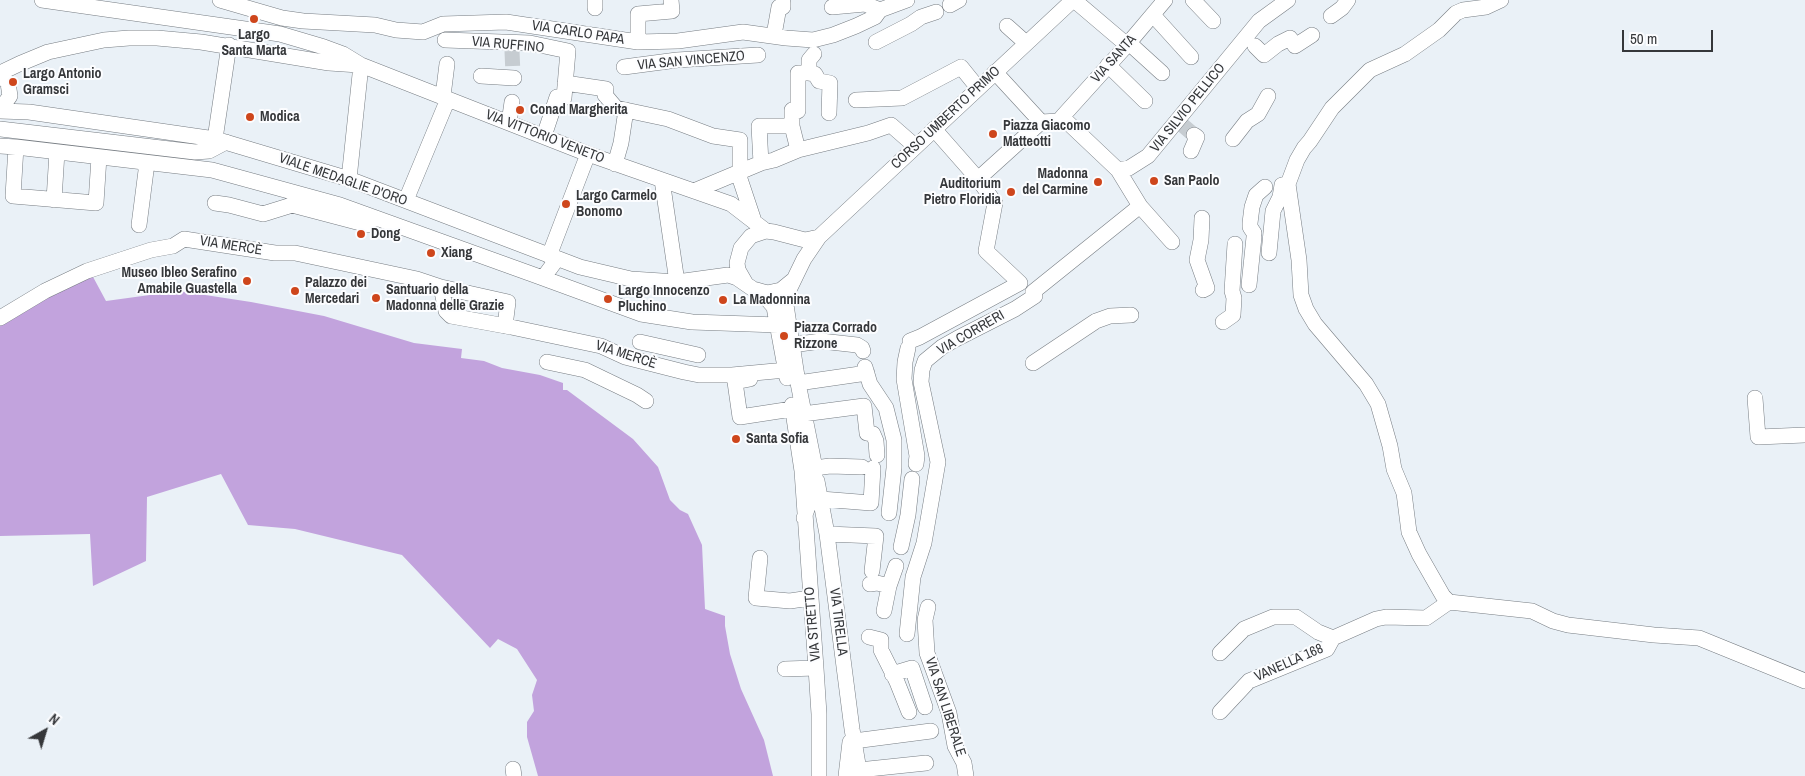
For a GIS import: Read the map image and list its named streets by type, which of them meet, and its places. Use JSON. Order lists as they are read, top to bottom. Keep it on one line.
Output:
{"streets":{"street":["VIA CARLO PAPA","VIA RUFFINO","VIA SANTA","VIA SAN VINCENZO","VIA SILVIO PELLICO","CORSO UMBERTO PRIMO","VIA VITTORIO VENETO","VIALE MEDAGLIE D'ORO","VIA MERCÈ","VIA CORRERI","VIA TIRELLA","VIA STRETTO","VANELLA 168","VIA SAN LIBERALE"]},"crossings":[["VIA RUFFINO","VIA VITTORIO VENETO"],["CORSO UMBERTO PRIMO","VIA VITTORIO VENETO"],["CORSO UMBERTO PRIMO","VIALE MEDAGLIE D'ORO"],["VIA VITTORIO VENETO","VIALE MEDAGLIE D'ORO"],["VIA TIRELLA","VIA STRETTO"]],"places":["Largo Santa Marta","Largo Antonio Gramsci","Conad Margherita","Modica","Piazza Giacomo Matteotti","San Paolo","Madonna del Carmine","Auditorium Pietro Floridia","Largo Carmelo Bonomo","Dong","Xiang","Museo Ibleo Serafino Amabile Guastella","Palazzo dei Mercedari","Santuario della Madonna delle Grazie","Largo Innocenzo Pluchino","La Madonnina","Piazza Corrado Rizzone","Santa Sofia"],"scale_bar":"50 m","north":"top right"}
